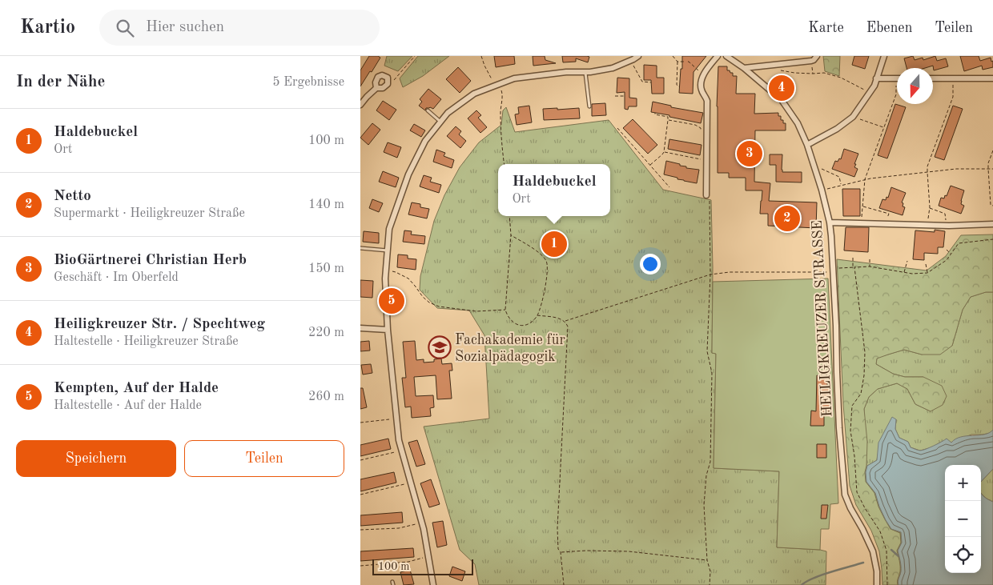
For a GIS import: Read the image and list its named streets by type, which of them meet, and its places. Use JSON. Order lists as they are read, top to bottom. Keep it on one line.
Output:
{"streets":{"street":["HEILIGKREUZER STRASSE"]},"places":{"school or university":["Fachakademie für Sozialpädagogik"]},"scale_bar":"100 m","north":"bottom","page":{"header":"Kartio","search":"Hier suchen","nav":["Karte","Ebenen","Teilen"],"heading":["In der Nähe","5 Ergebnisse"],"pins":["4","3","2","1","5"],"list":[{"mark":"1","name":"Haldebuckel","note":"Ort","value":"100 m"},{"mark":"2","name":"Netto","note":"Supermarkt · Heiligkreuzer Straße","value":"140 m"},{"mark":"3","name":"BioGärtnerei Christian Herb","note":"Geschäft · Im Oberfeld","value":"150 m"},{"mark":"4","name":"Heiligkreuzer Str. / Spechtweg","note":"Haltestelle · Heiligkreuzer Straße","value":"220 m"},{"mark":"5","name":"Kempten, Auf der Halde","note":"Haltestelle · Auf der Halde","value":"260 m"}],"popup":["Haldebuckel","Ort"],"buttons":["Speichern","Teilen"],"map_buttons":["+","−"],"scale":"100 m"}}
